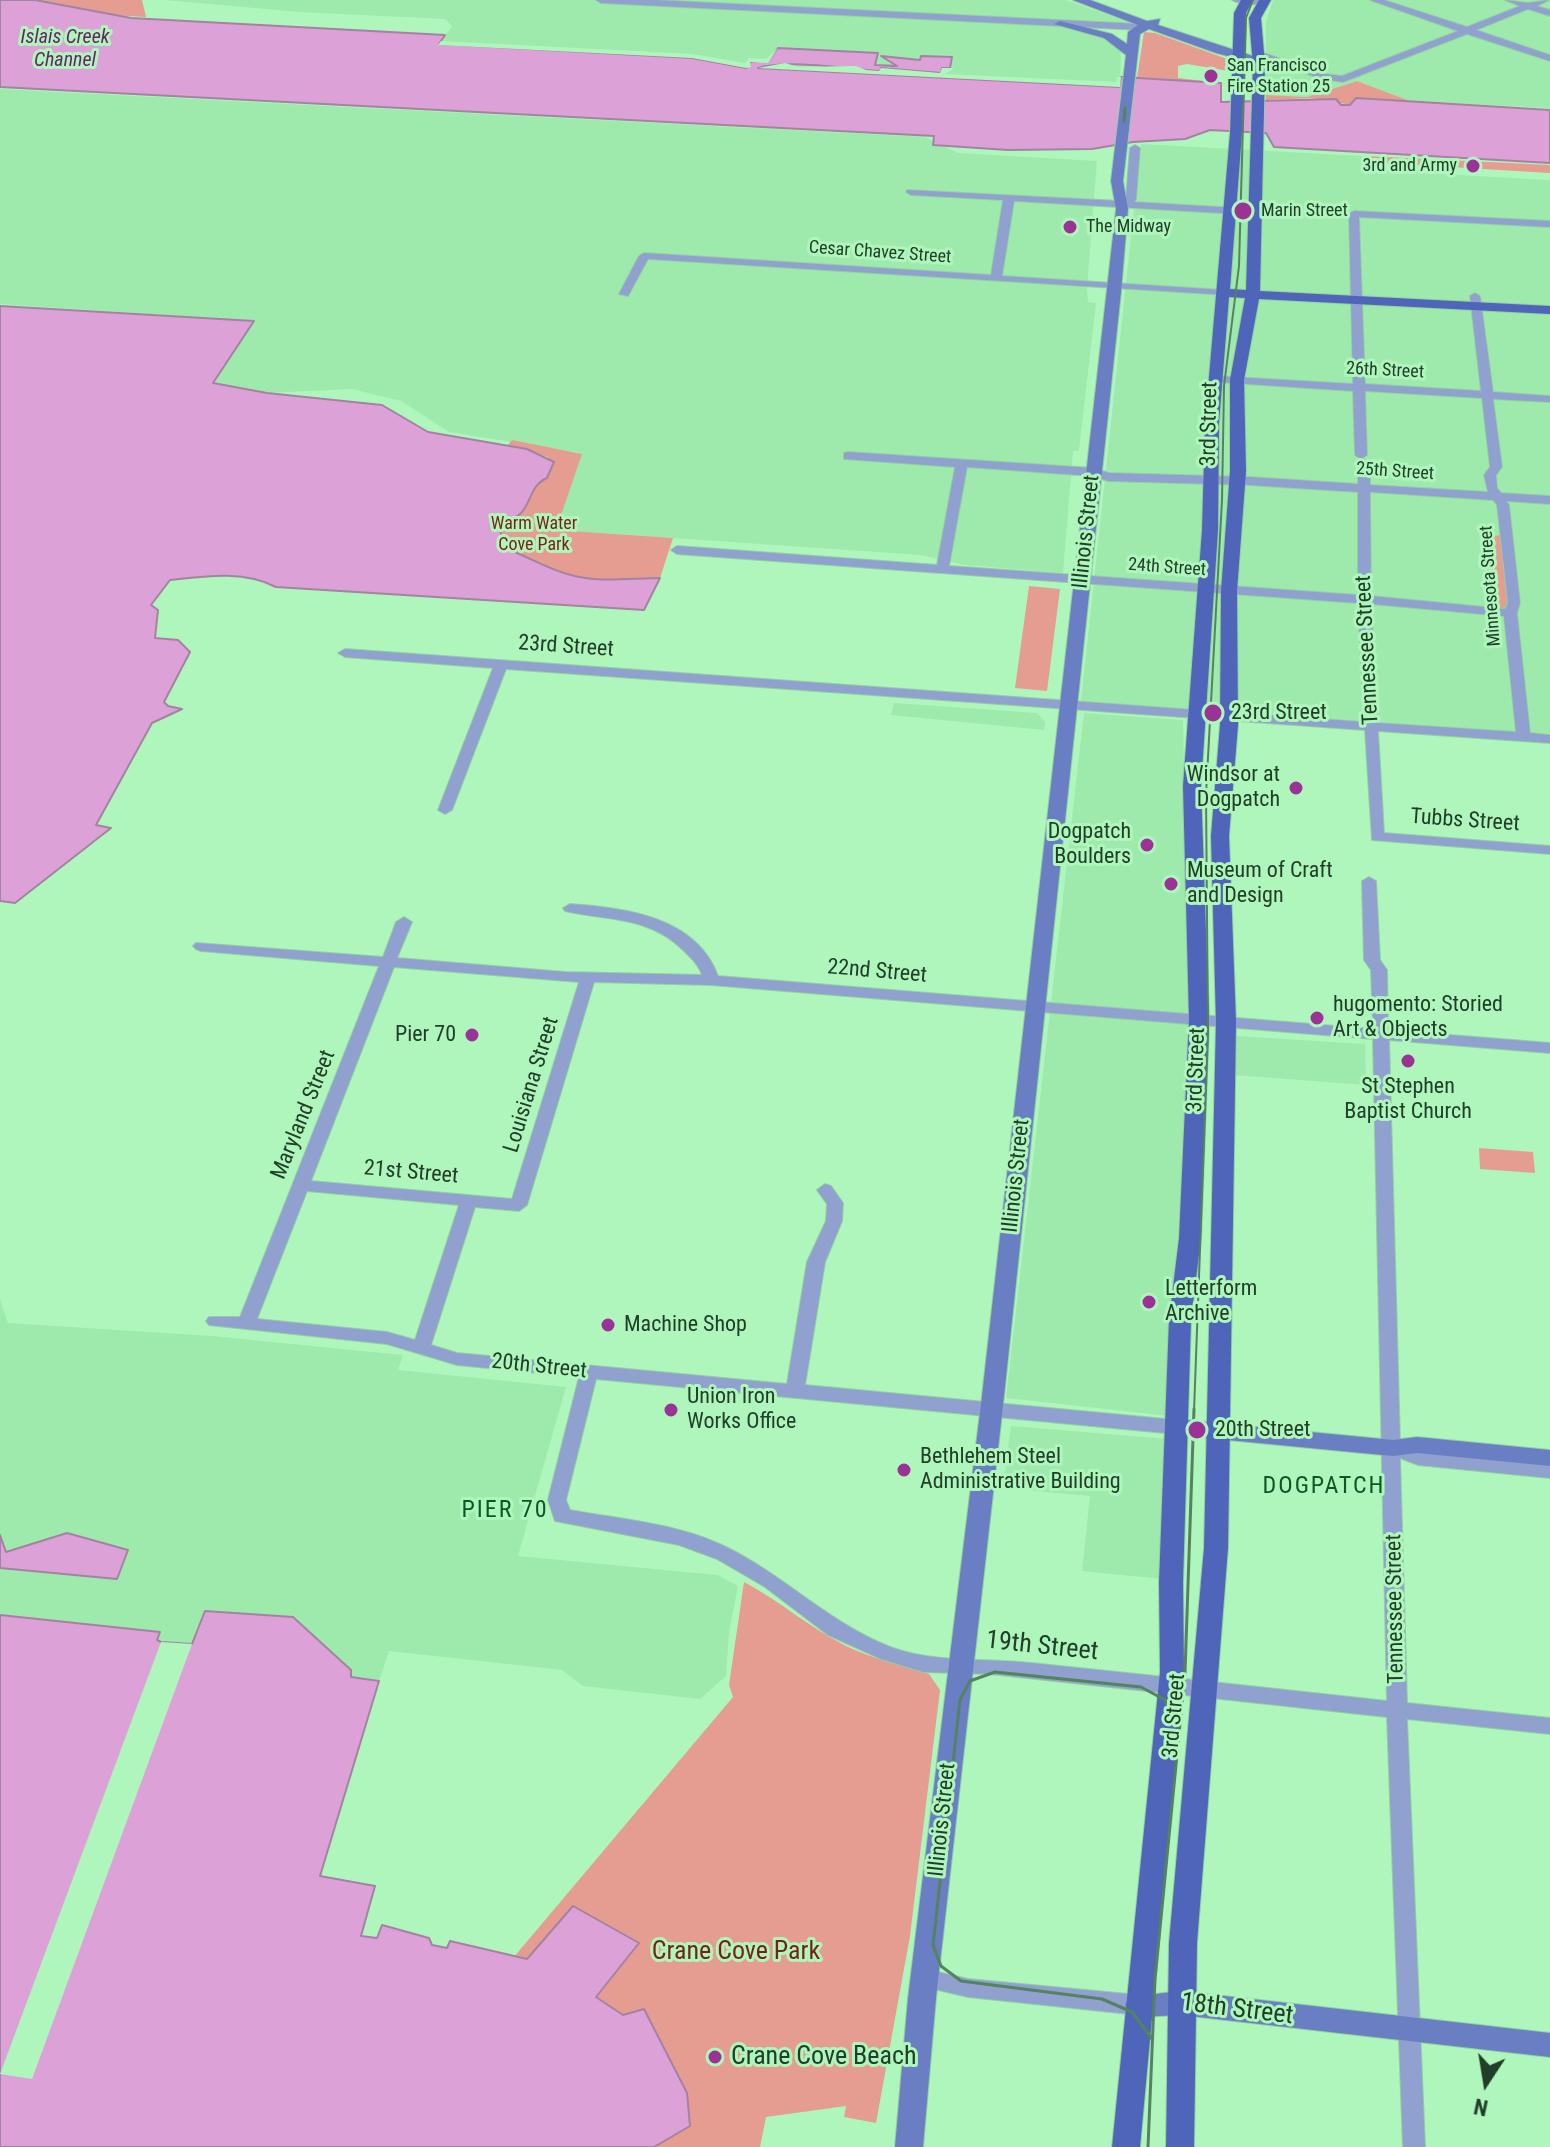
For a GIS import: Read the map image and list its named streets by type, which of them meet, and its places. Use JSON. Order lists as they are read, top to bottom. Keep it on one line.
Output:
{"streets":{"main road":["Cesar Chavez Street","3rd Street"],"street":["26th Street","25th Street","Illinois Street","24th Street","Minnesota Street","23rd Street","Tennessee Street","Tubbs Street","22nd Street","Louisiana Street","Maryland Street","21st Street","20th Street","19th Street","18th Street"]},"crossings":[["Cesar Chavez Street","3rd Street"],["Cesar Chavez Street","Illinois Street"],["Cesar Chavez Street","Minnesota Street"],["Cesar Chavez Street","Tennessee Street"],["26th Street","3rd Street"],["26th Street","Minnesota Street"],["26th Street","Tennessee Street"],["3rd Street","25th Street"],["3rd Street","24th Street"],["3rd Street","23rd Street"],["3rd Street","22nd Street"],["3rd Street","20th Street"],["3rd Street","19th Street"],["3rd Street","18th Street"],["25th Street","Illinois Street"],["25th Street","Minnesota Street"],["25th Street","Tennessee Street"],["Illinois Street","24th Street"],["Illinois Street","23rd Street"],["Illinois Street","22nd Street"],["Illinois Street","20th Street"],["Illinois Street","19th Street"],["Illinois Street","18th Street"],["24th Street","Minnesota Street"],["24th Street","Tennessee Street"],["Minnesota Street","23rd Street"],["23rd Street","Tennessee Street"],["Tennessee Street","Tubbs Street"],["Tennessee Street","22nd Street"],["Tennessee Street","20th Street"],["Tennessee Street","19th Street"],["Tennessee Street","18th Street"],["22nd Street","Louisiana Street"],["22nd Street","Maryland Street"],["Louisiana Street","21st Street"],["Maryland Street","21st Street"],["Maryland Street","20th Street"],["20th Street","19th Street"]],"districts":["DOGPATCH","PIER 70"],"water":["Islais Creek Channel"],"parks":["Warm Water Cove Park","Crane Cove Park"],"places":["San Francisco Fire Station 25","3rd and Army","Marin Street","The Midway","23rd Street","Windsor at Dogpatch","Dogpatch Boulders","Museum of Craft and Design","hugomento: Storied Art & Objects","Pier 70","St Stephen Baptist Church","Letterform Archive","Machine Shop","Union Iron Works Office","20th Street","Bethlehem Steel Administrative Building","Crane Cove Beach"],"north":"bottom"}
